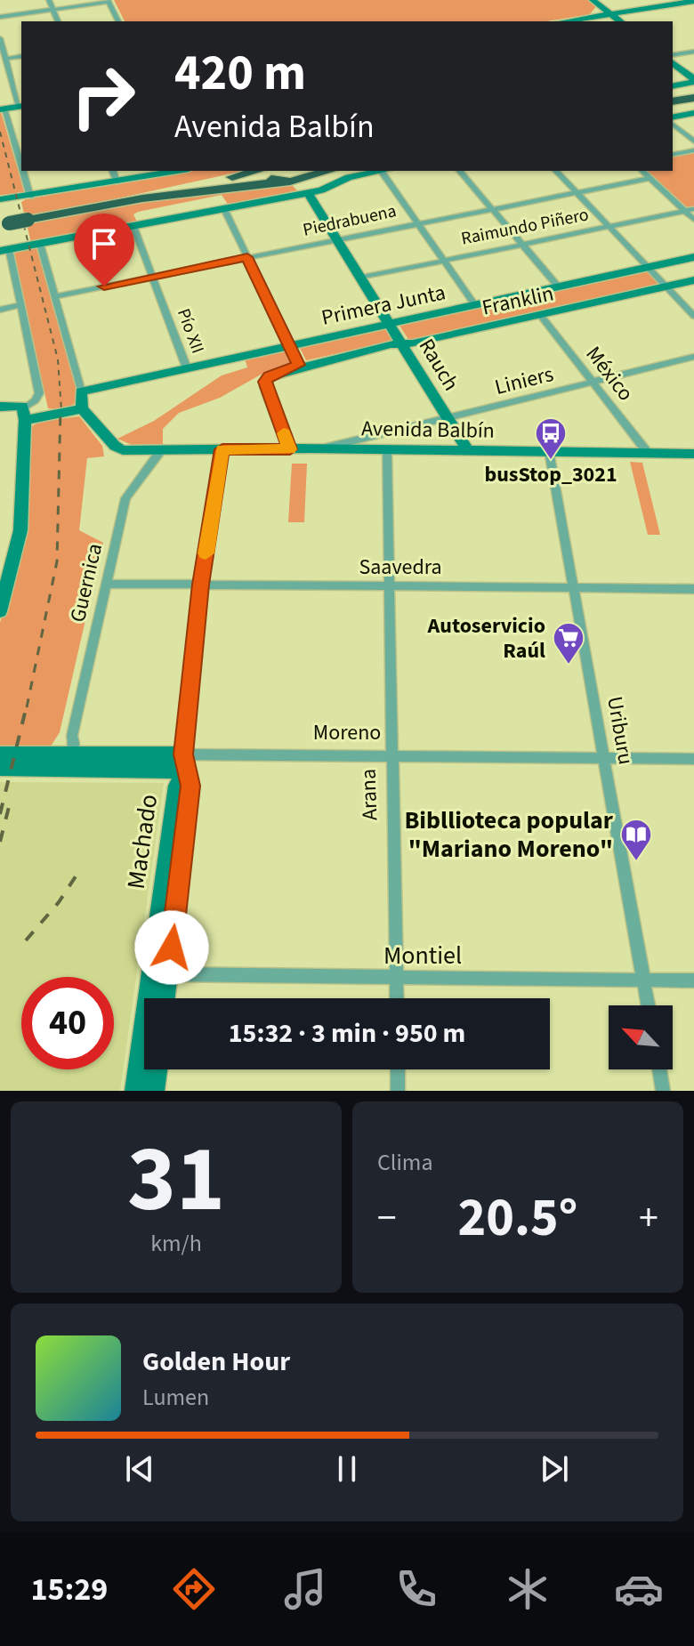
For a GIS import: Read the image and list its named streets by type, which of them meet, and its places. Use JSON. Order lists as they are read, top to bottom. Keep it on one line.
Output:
{"streets":{"street":["Piedrabuena","Raimundo Piñero","Franklin","Primera Junta","Pío XII","Rauch","México","Liniers","Avenida Balbín","Saavedra","Guernica","Uriburu","Moreno","Arana","Machado","Montiel"]},"crossings":[["Piedrabuena","Pío XII"],["Piedrabuena","Rauch"],["Raimundo Piñero","Rauch"],["Franklin","Rauch"],["Franklin","México"],["Franklin","Avenida Balbín"],["Primera Junta","Pío XII"],["Primera Junta","Rauch"],["Rauch","Liniers"],["Rauch","Avenida Balbín"],["México","Liniers"],["México","Avenida Balbín"],["Liniers","Avenida Balbín"],["Avenida Balbín","Guernica"],["Avenida Balbín","Uriburu"],["Avenida Balbín","Arana"],["Avenida Balbín","Machado"],["Saavedra","Guernica"],["Saavedra","Uriburu"],["Saavedra","Arana"],["Saavedra","Machado"],["Guernica","Moreno"],["Uriburu","Moreno"],["Uriburu","Montiel"],["Moreno","Arana"],["Moreno","Machado"],["Arana","Montiel"],["Machado","Montiel"]],"places":{"bus stop":["busStop_3021"],"supermarket":["Autoservicio Raúl"],"library":["Bibllioteca popular \"Mariano Moreno\""]},"north":"top left","page":{"turn":["420 m","Avenida Balbín"],"limit":"40","trip":"15:32 · 3 min · 950 m","tile":[["31","km/h"],"Clima"],"heat":["−","20.5°","+"],"song":["Golden Hour","Lumen"],"tabs":"15:29"}}
